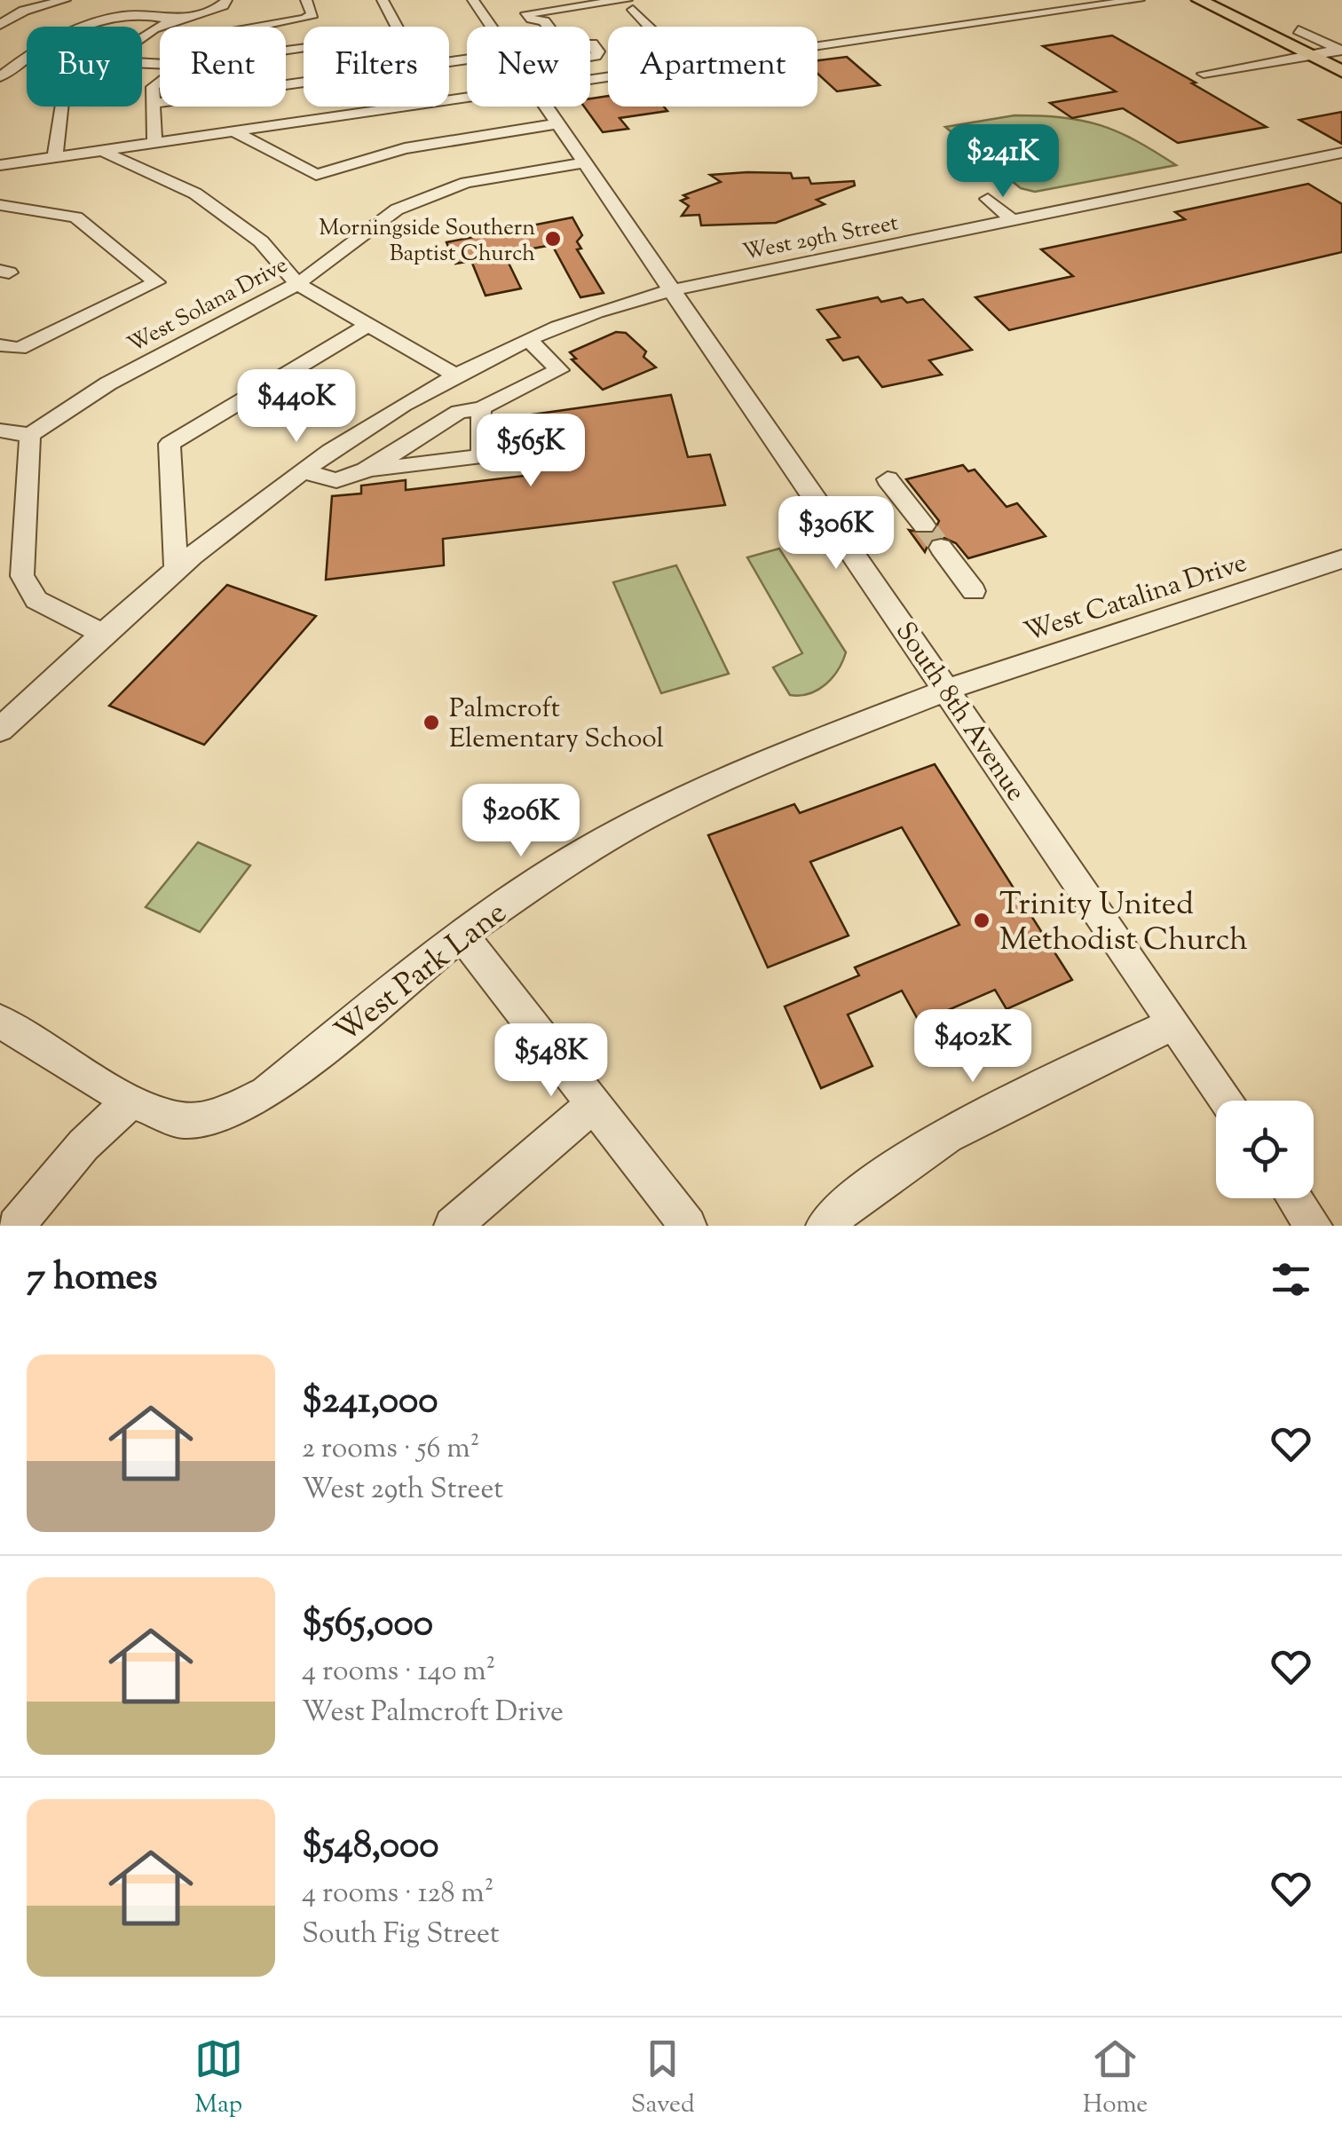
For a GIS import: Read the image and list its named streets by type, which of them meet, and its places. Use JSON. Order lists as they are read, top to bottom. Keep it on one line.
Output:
{"streets":{"street":["West 29th Street","West Solana Drive","West Catalina Drive","South 8th Avenue","West Park Lane"]},"crossings":[["West 29th Street","South 8th Avenue"],["West Solana Drive","South 8th Avenue"],["West Catalina Drive","South 8th Avenue"],["West Catalina Drive","West Park Lane"],["South 8th Avenue","West Park Lane"]],"places":["Morningside Southern Baptist Church","Palmcroft Elementary School","Trinity United Methodist Church"],"page":{"chip":["Buy","Rent","Filters","New","Apartment"],"price":["$241K","$440K","$565K","$306K","$206K","$402K","$548K"],"heading":"7 homes","list":[{"name":"$241,000","note":"2 rooms · 56 m² · West 29th Street"},{"name":"$565,000","note":"4 rooms · 140 m² · West Palmcroft Drive"},{"name":"$548,000","note":"4 rooms · 128 m² · South Fig Street"}],"tabs":["Map","Saved","Home"]}}
